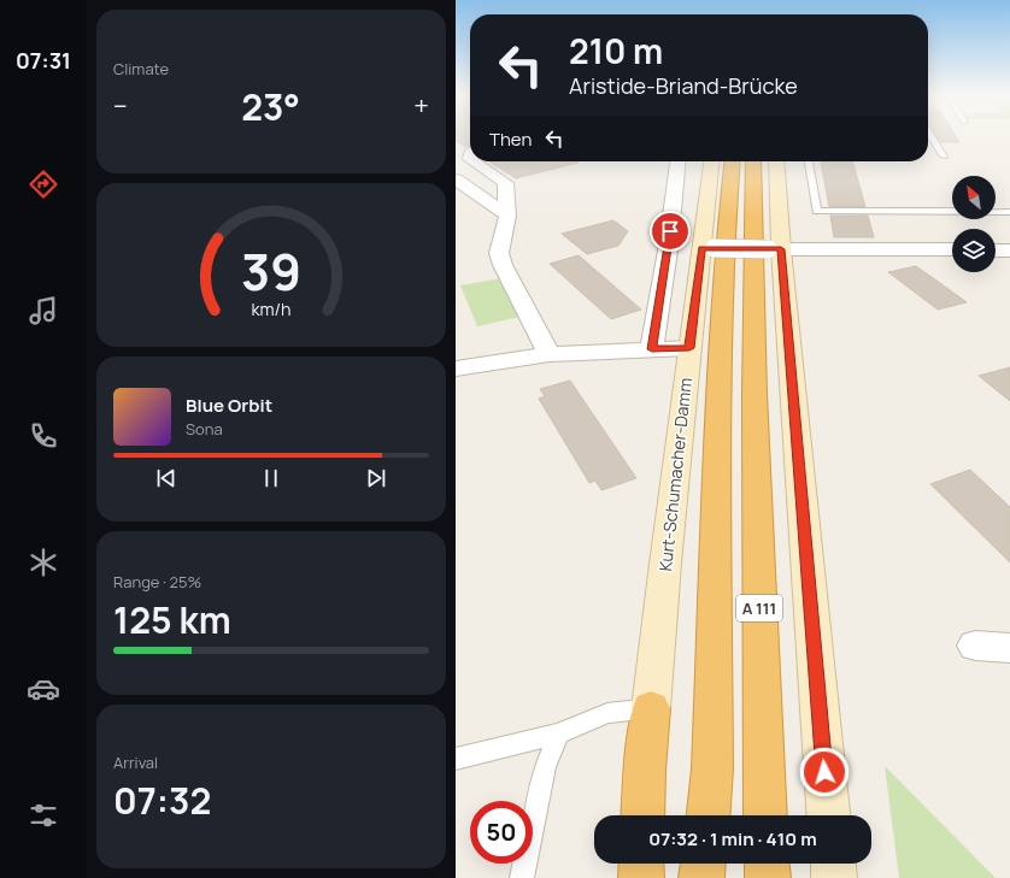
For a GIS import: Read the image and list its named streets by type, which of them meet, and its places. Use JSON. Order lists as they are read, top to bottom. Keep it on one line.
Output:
{"streets":{"highway":["A 111"],"main road":["Kurt-Schumacher-Damm"]},"north":"top left","page":{"tabs":"07:31","tile":["Climate",["Range · 25%","125 km"],["Arrival","07:32"]],"turn":["210 m","Aristide-Briand-Brücke"],"heat":["−","23°","+"],"then":"Then","song":["Blue Orbit","Sona"],"limit":"50","trip":"07:32 · 1 min · 410 m","gauge":["39","km/h"]}}
